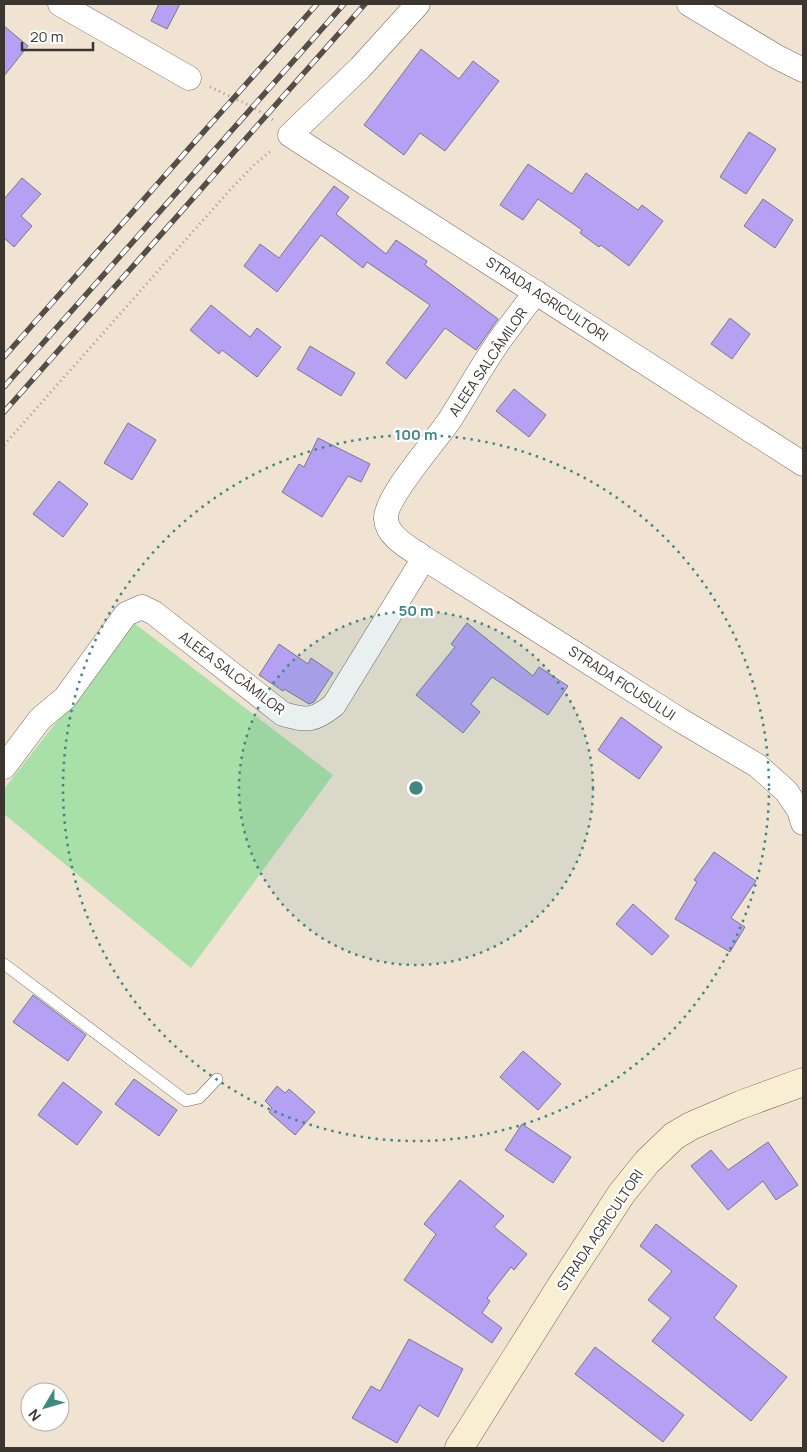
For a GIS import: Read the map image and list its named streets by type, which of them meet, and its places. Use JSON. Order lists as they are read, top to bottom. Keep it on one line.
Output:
{"streets":{"main road":["STRADA AGRICULTORI"],"street":["ALEEA SALCÂMILOR","STRADA FICUSULUI"]},"crossings":[["STRADA AGRICULTORI","ALEEA SALCÂMILOR"],["ALEEA SALCÂMILOR","STRADA FICUSULUI"]],"scale_bar":"20 m","north":"bottom left","rings":["100 m","50 m"]}
